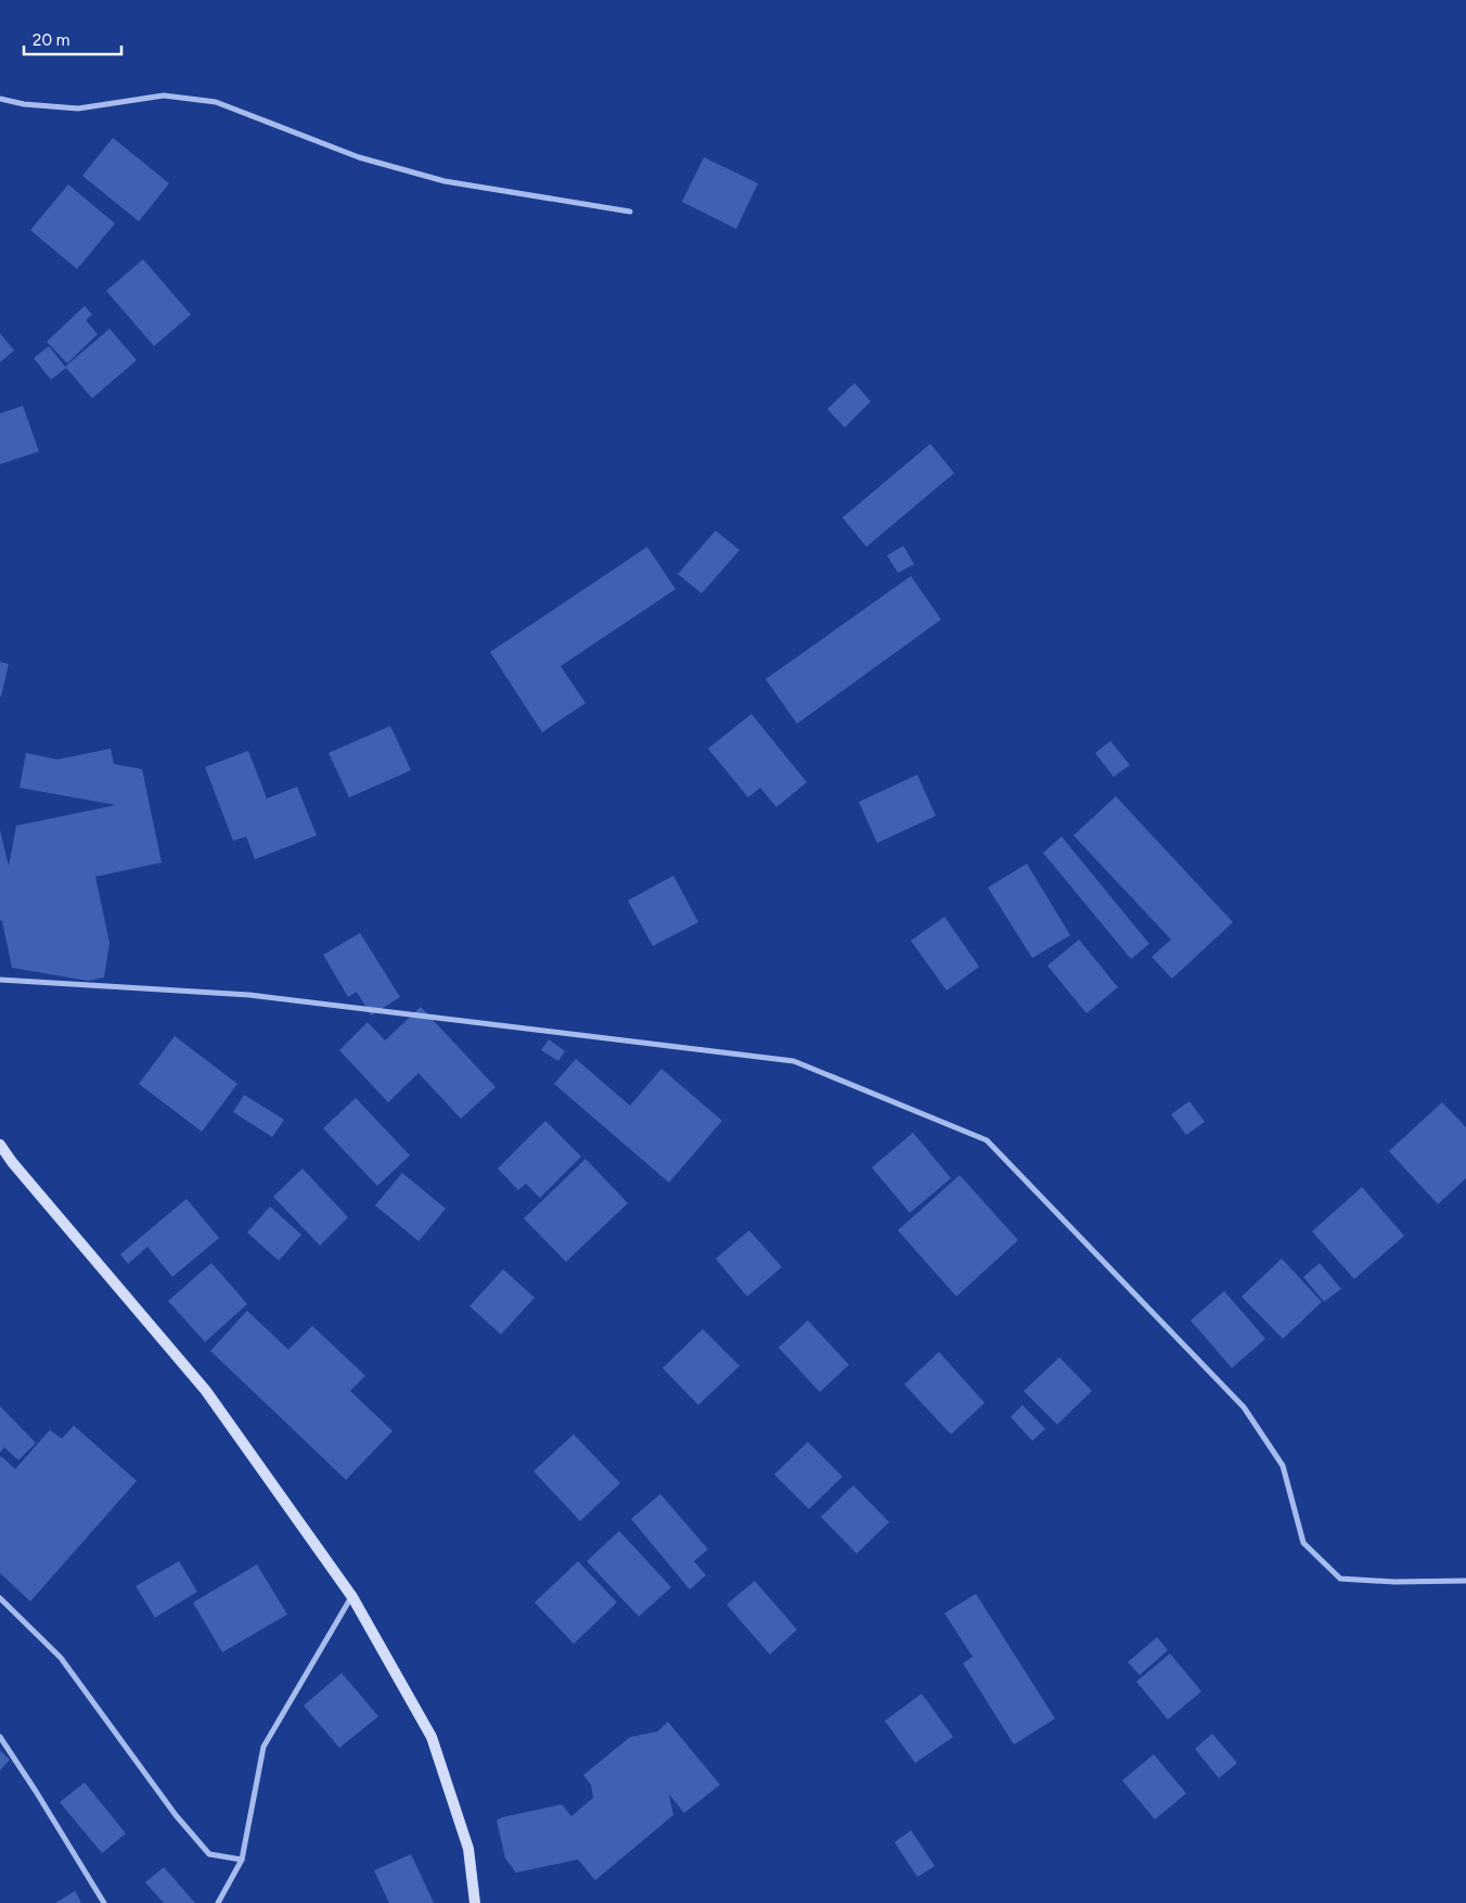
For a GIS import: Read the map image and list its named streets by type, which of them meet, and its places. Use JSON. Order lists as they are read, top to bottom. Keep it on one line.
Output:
{"scale_bar":"20 m"}
